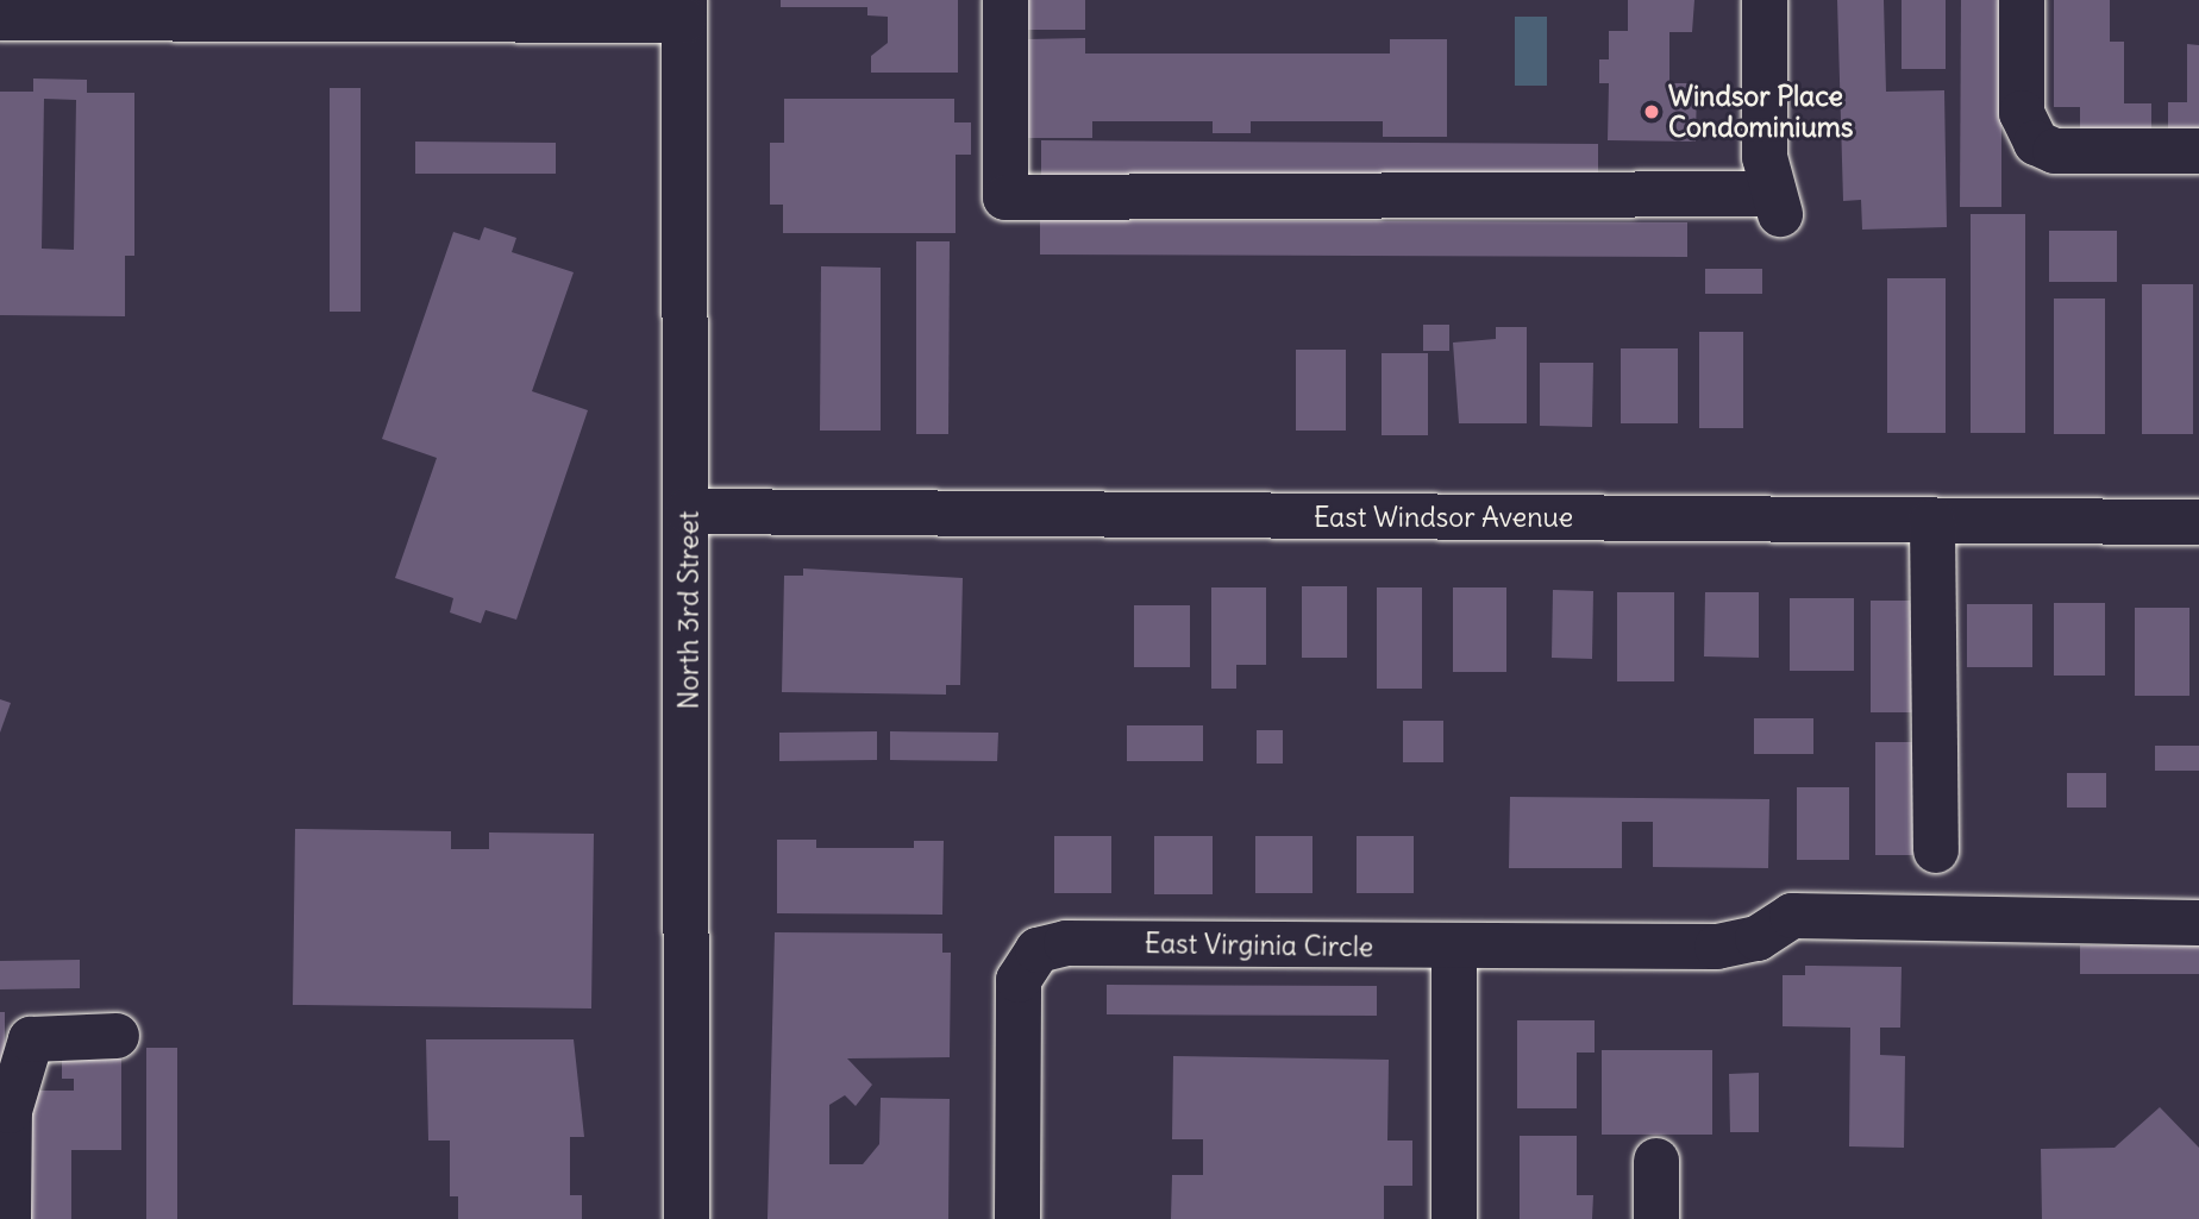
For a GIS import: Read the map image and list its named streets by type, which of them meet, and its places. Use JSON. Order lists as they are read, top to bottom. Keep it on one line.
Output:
{"streets":{"street":["East Windsor Avenue","North 3rd Street","East Virginia Circle"]},"crossings":[["East Windsor Avenue","North 3rd Street"]],"places":["Windsor Place Condominiums"]}
